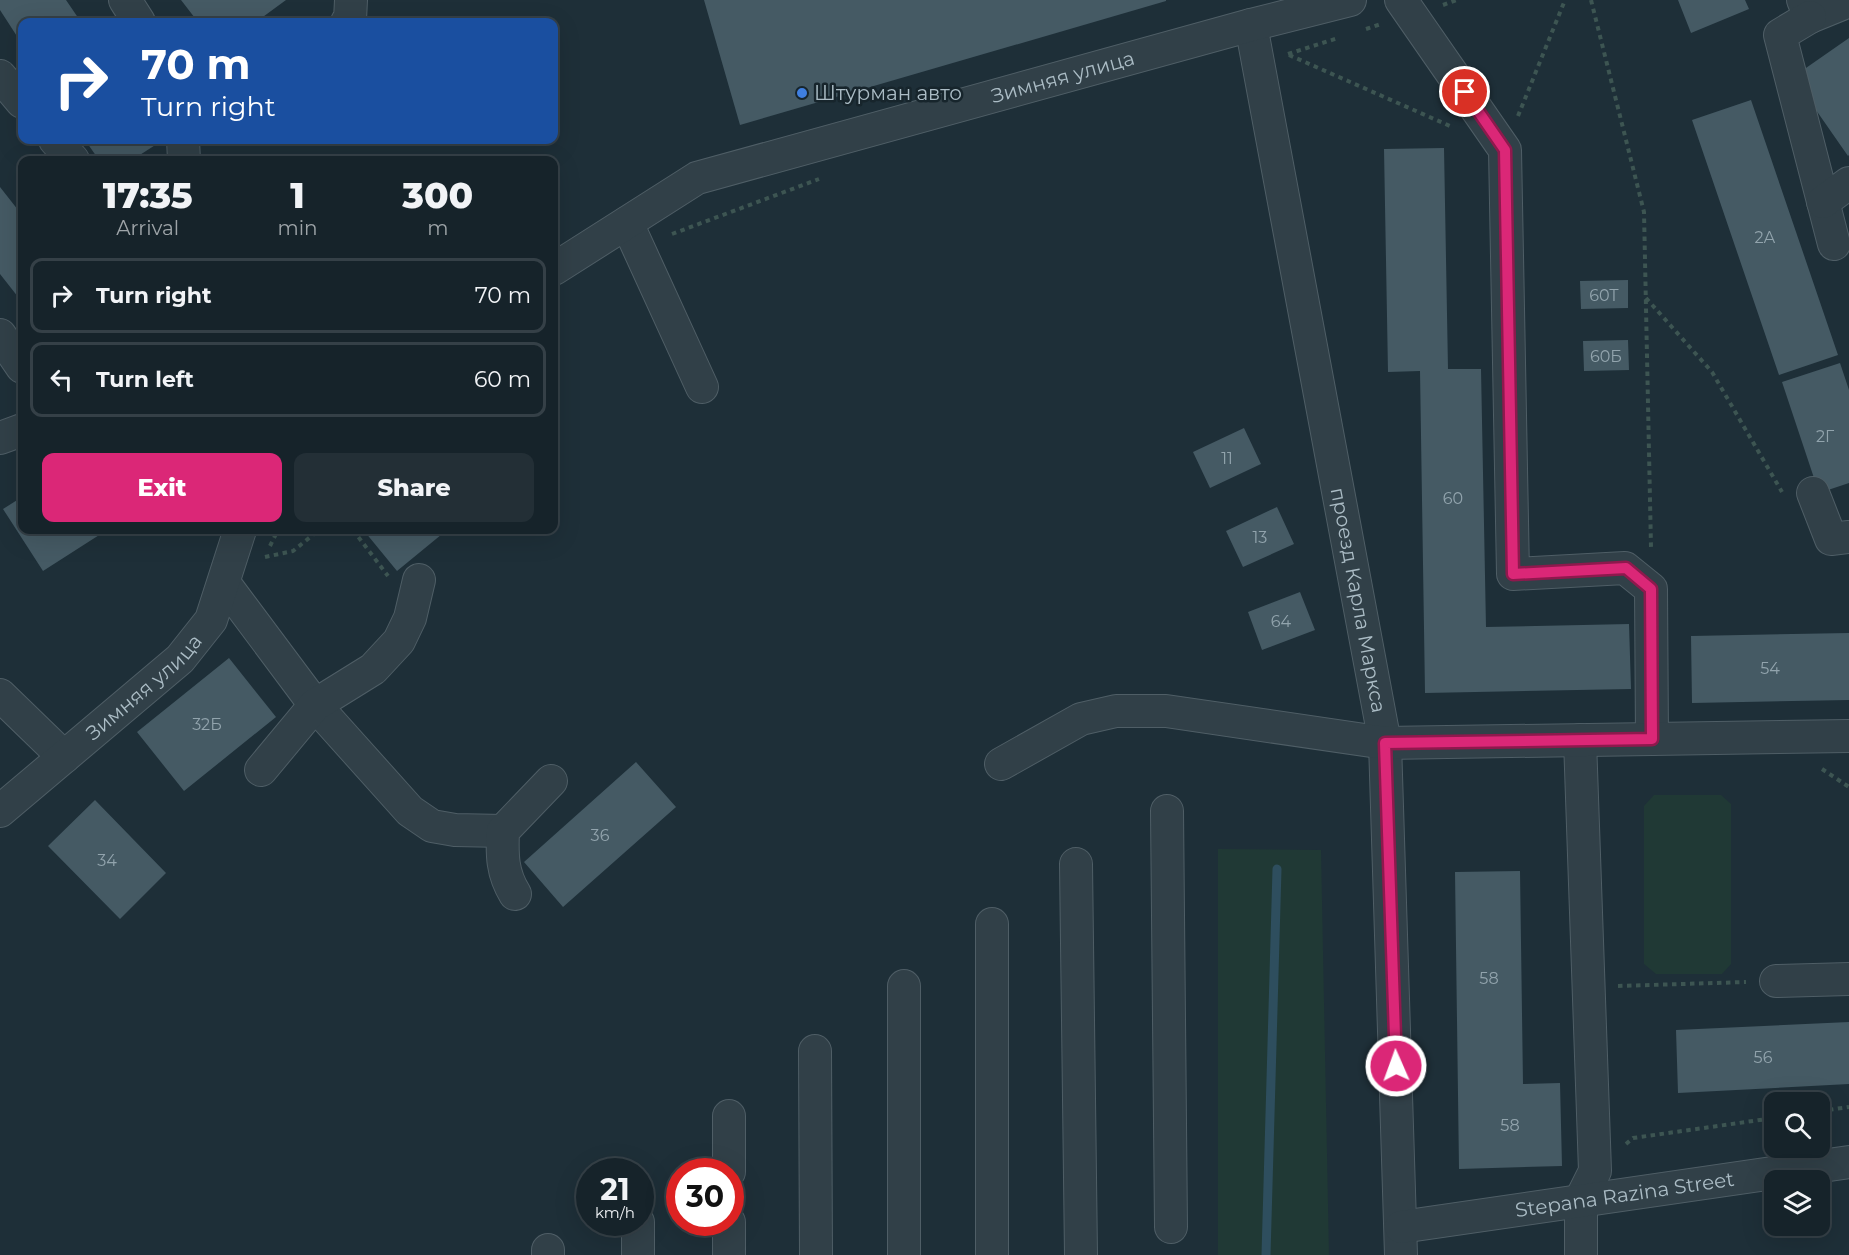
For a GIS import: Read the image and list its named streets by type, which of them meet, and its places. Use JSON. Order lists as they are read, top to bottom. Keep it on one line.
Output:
{"streets":{"street":["Зимняя улица","проезд Карла Маркса","Stepana Razina Street"]},"crossings":[["Зимняя улица","проезд Карла Маркса"],["проезд Карла Маркса","Stepana Razina Street"]],"places":["Штурман авто"],"house_numbers":["2А","60Т","60Б","2Г","11","60","13","64","54","32Б","36","34","58","56","58"],"page":{"turn":["70 m","Turn right"],"eta":["17:35","Arrival","1","min","300","m"],"list":[{"name":"Turn right","value":"70 m"},{"name":"Turn left","value":"60 m"}],"buttons":["Exit","Share"],"speed":"21 km/h","limit":"30"}}
